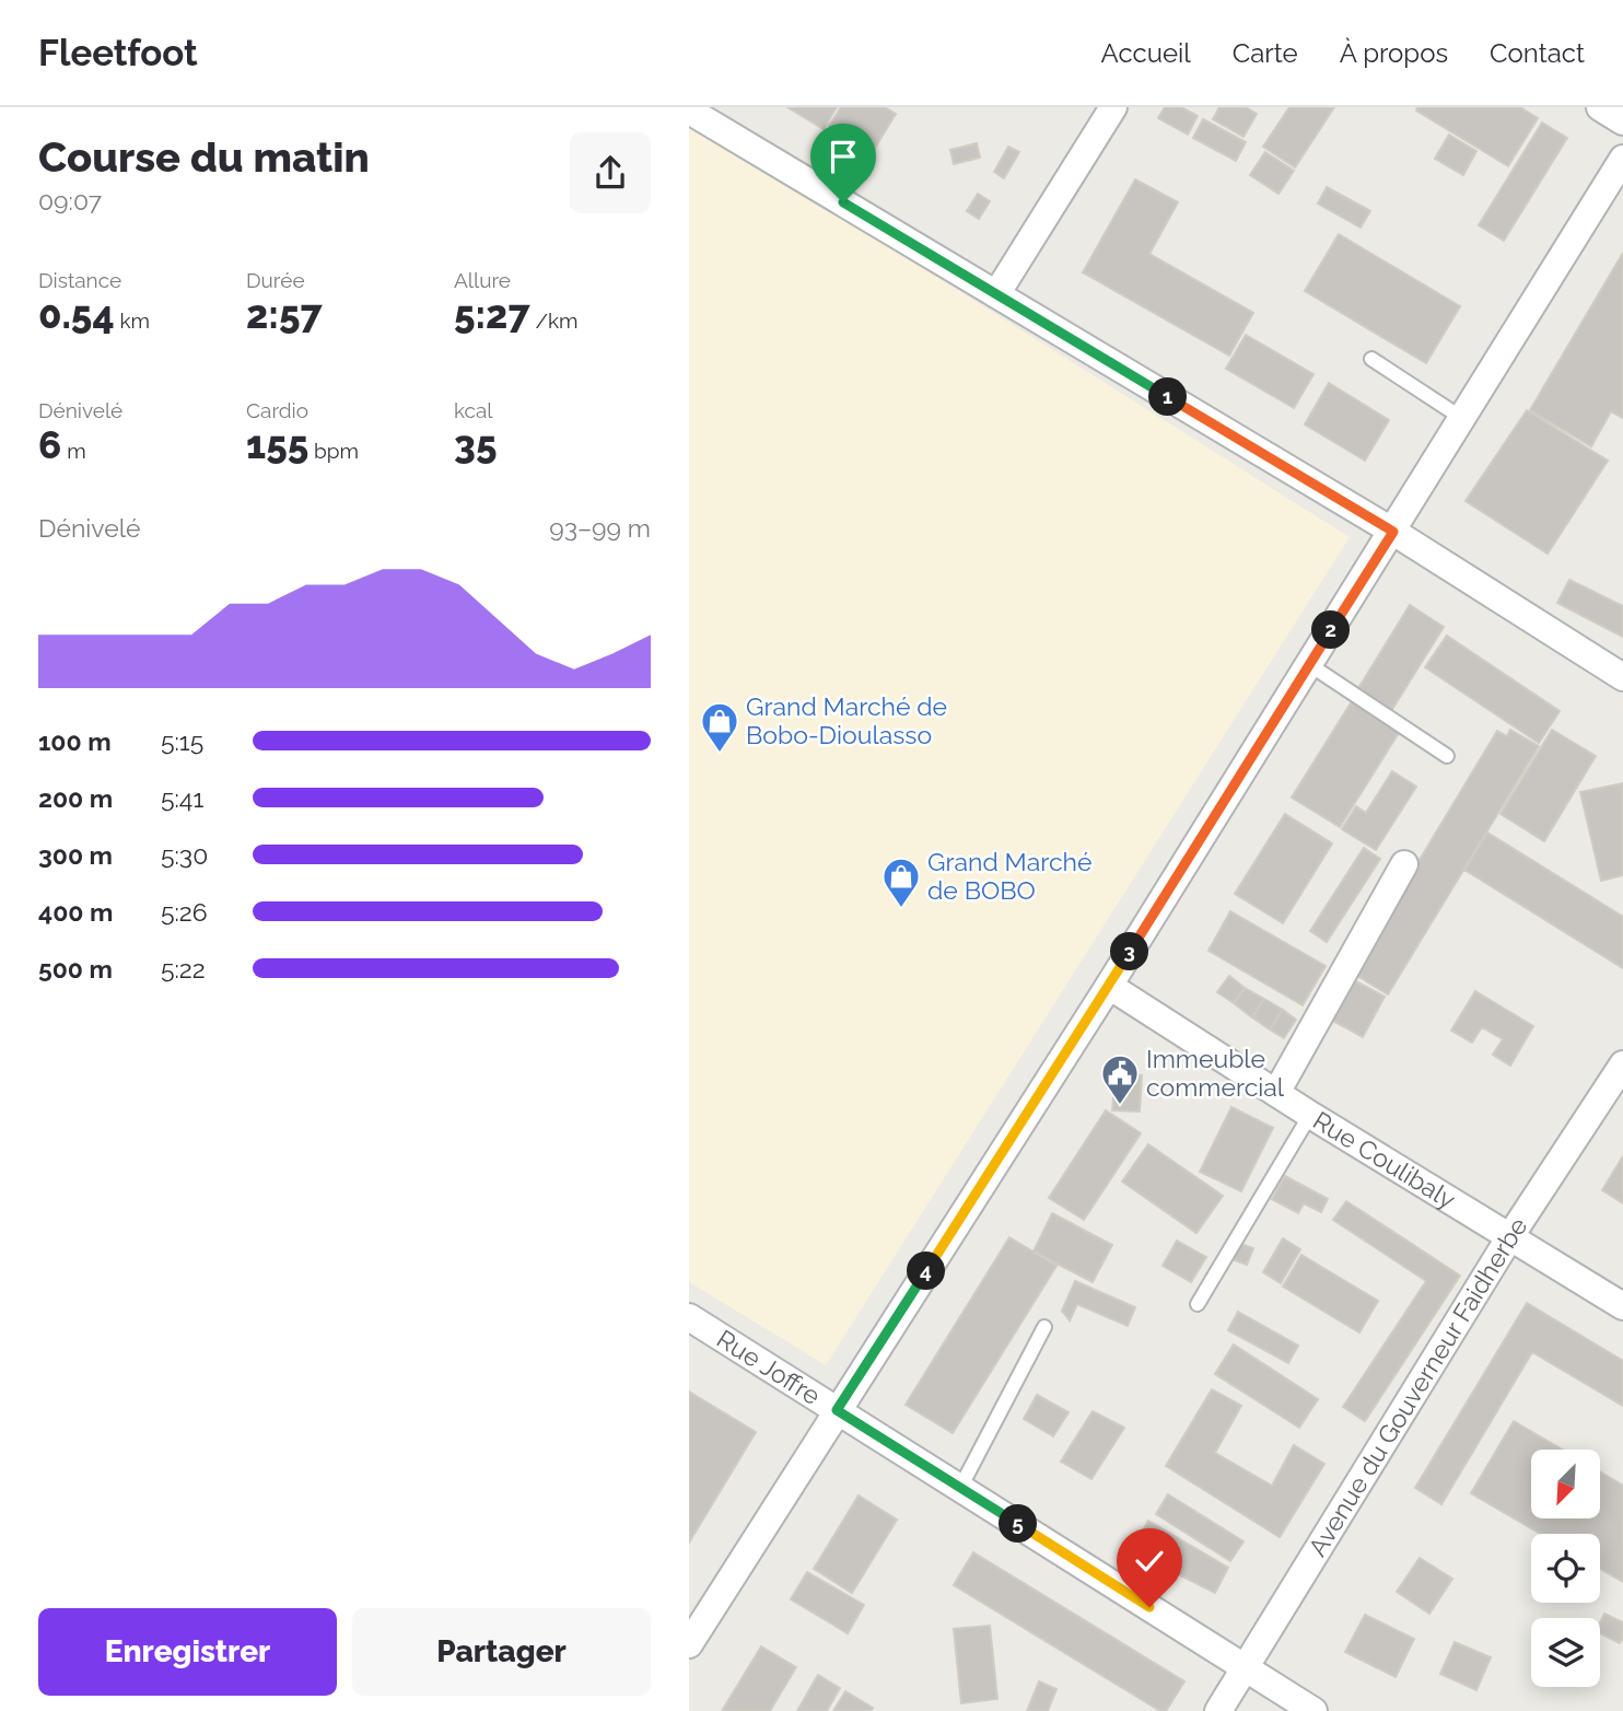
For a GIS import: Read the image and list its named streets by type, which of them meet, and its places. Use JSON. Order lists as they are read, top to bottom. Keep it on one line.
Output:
{"streets":{"street":["Rue Coulibaly","Rue Joffre","Avenue du Gouverneur Faidherbe"]},"crossings":[["Rue Coulibaly","Avenue du Gouverneur Faidherbe"],["Rue Joffre","Avenue du Gouverneur Faidherbe"]],"places":{"shop":["Grand Marché de Bobo-Dioulasso","Grand Marché de BOBO"],"public building":["Immeuble commercial"]},"north":"bottom left","page":{"header":"Fleetfoot","nav":["Accueil","Carte","À propos","Contact"],"heading":["Course du matin","09:07"],"stats":[["Distance","0.54 km"],["Durée","2:57"],["Allure","5:27 /km"],["Dénivelé","6 m"],["Cardio","155 bpm"],["kcal","35"]],"pins":["1","2","3","4","5"],"chart":["Dénivelé","93–99 m"],"list":[{"name":"100 m","note":"5:15"},{"name":"200 m","note":"5:41"},{"name":"300 m","note":"5:30"},{"name":"400 m","note":"5:26"},{"name":"500 m","note":"5:22"}],"buttons":["Enregistrer","Partager"]}}
